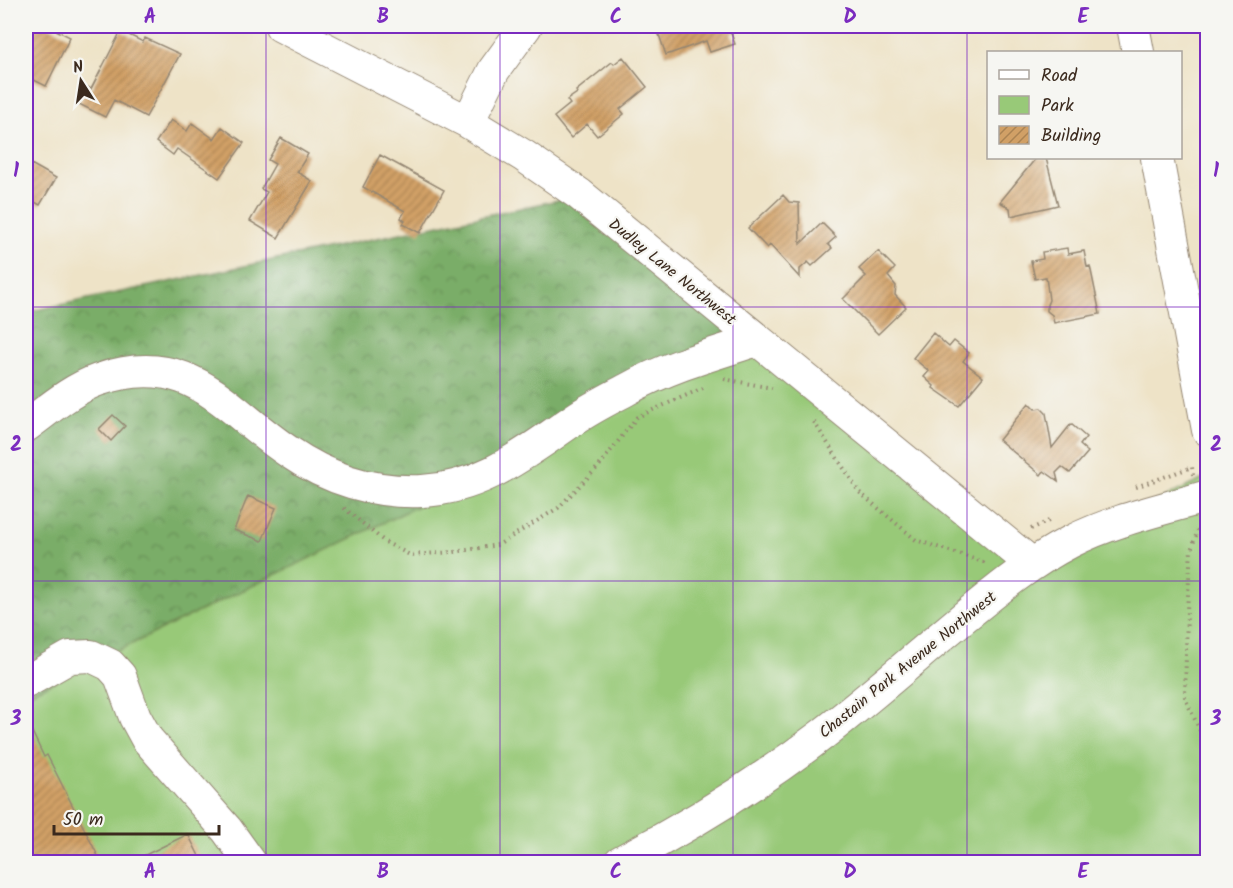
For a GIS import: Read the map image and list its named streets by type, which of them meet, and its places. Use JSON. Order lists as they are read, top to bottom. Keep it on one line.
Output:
{"streets":{"street":["Dudley Lane Northwest","Chastain Park Avenue Northwest"]},"crossings":[["Dudley Lane Northwest","Chastain Park Avenue Northwest"]],"legend":["Road","Park","Building"],"scale_bar":"50 m","north":"top","grid":{"columns":["A","B","C","D","E"],"rows":["1","2","3"]}}
